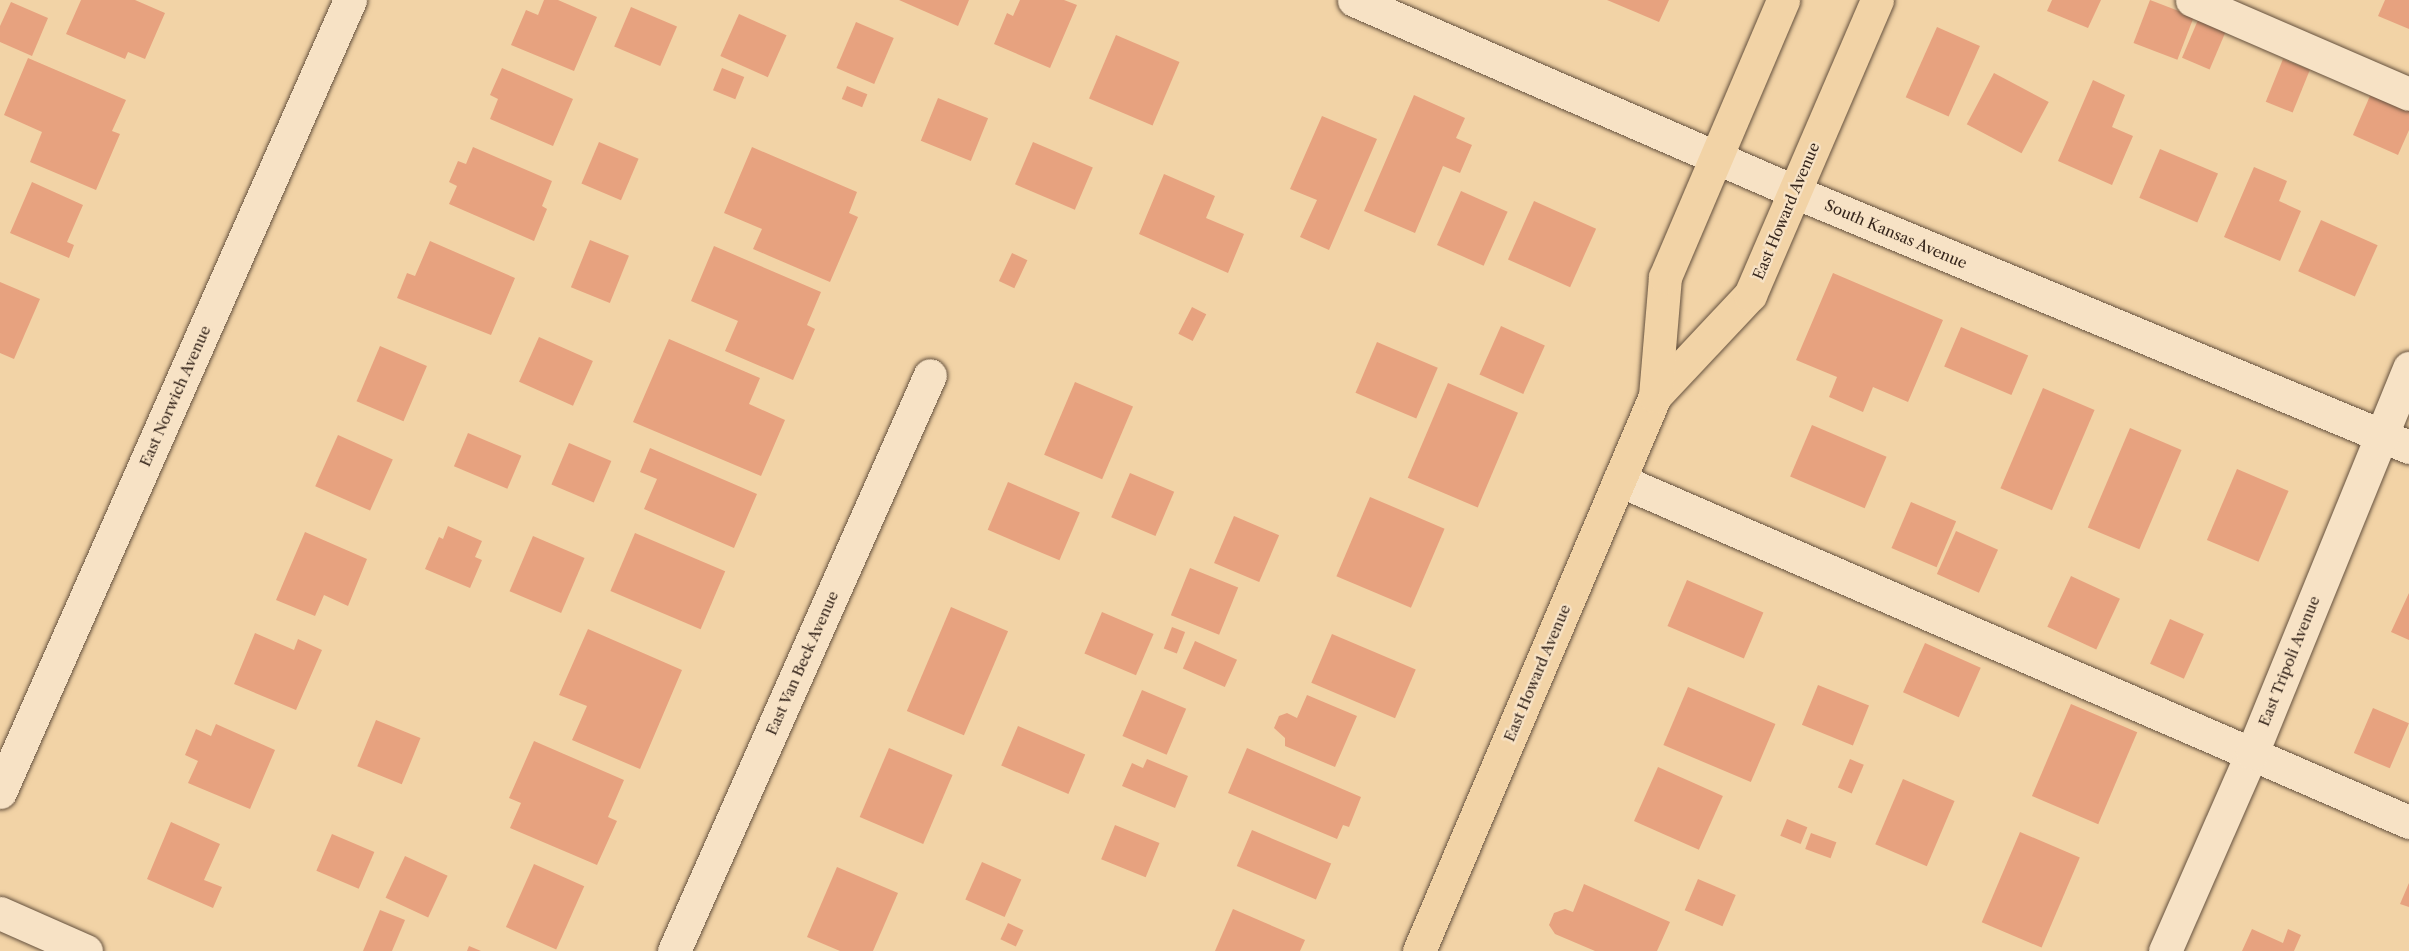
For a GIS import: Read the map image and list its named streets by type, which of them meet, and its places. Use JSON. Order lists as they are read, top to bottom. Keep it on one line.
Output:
{"streets":{"main road":["East Howard Avenue"],"street":["South Kansas Avenue","East Norwich Avenue","East Tripoli Avenue","East Van Beck Avenue"]},"crossings":[["East Howard Avenue","South Kansas Avenue"],["South Kansas Avenue","East Tripoli Avenue"]]}
